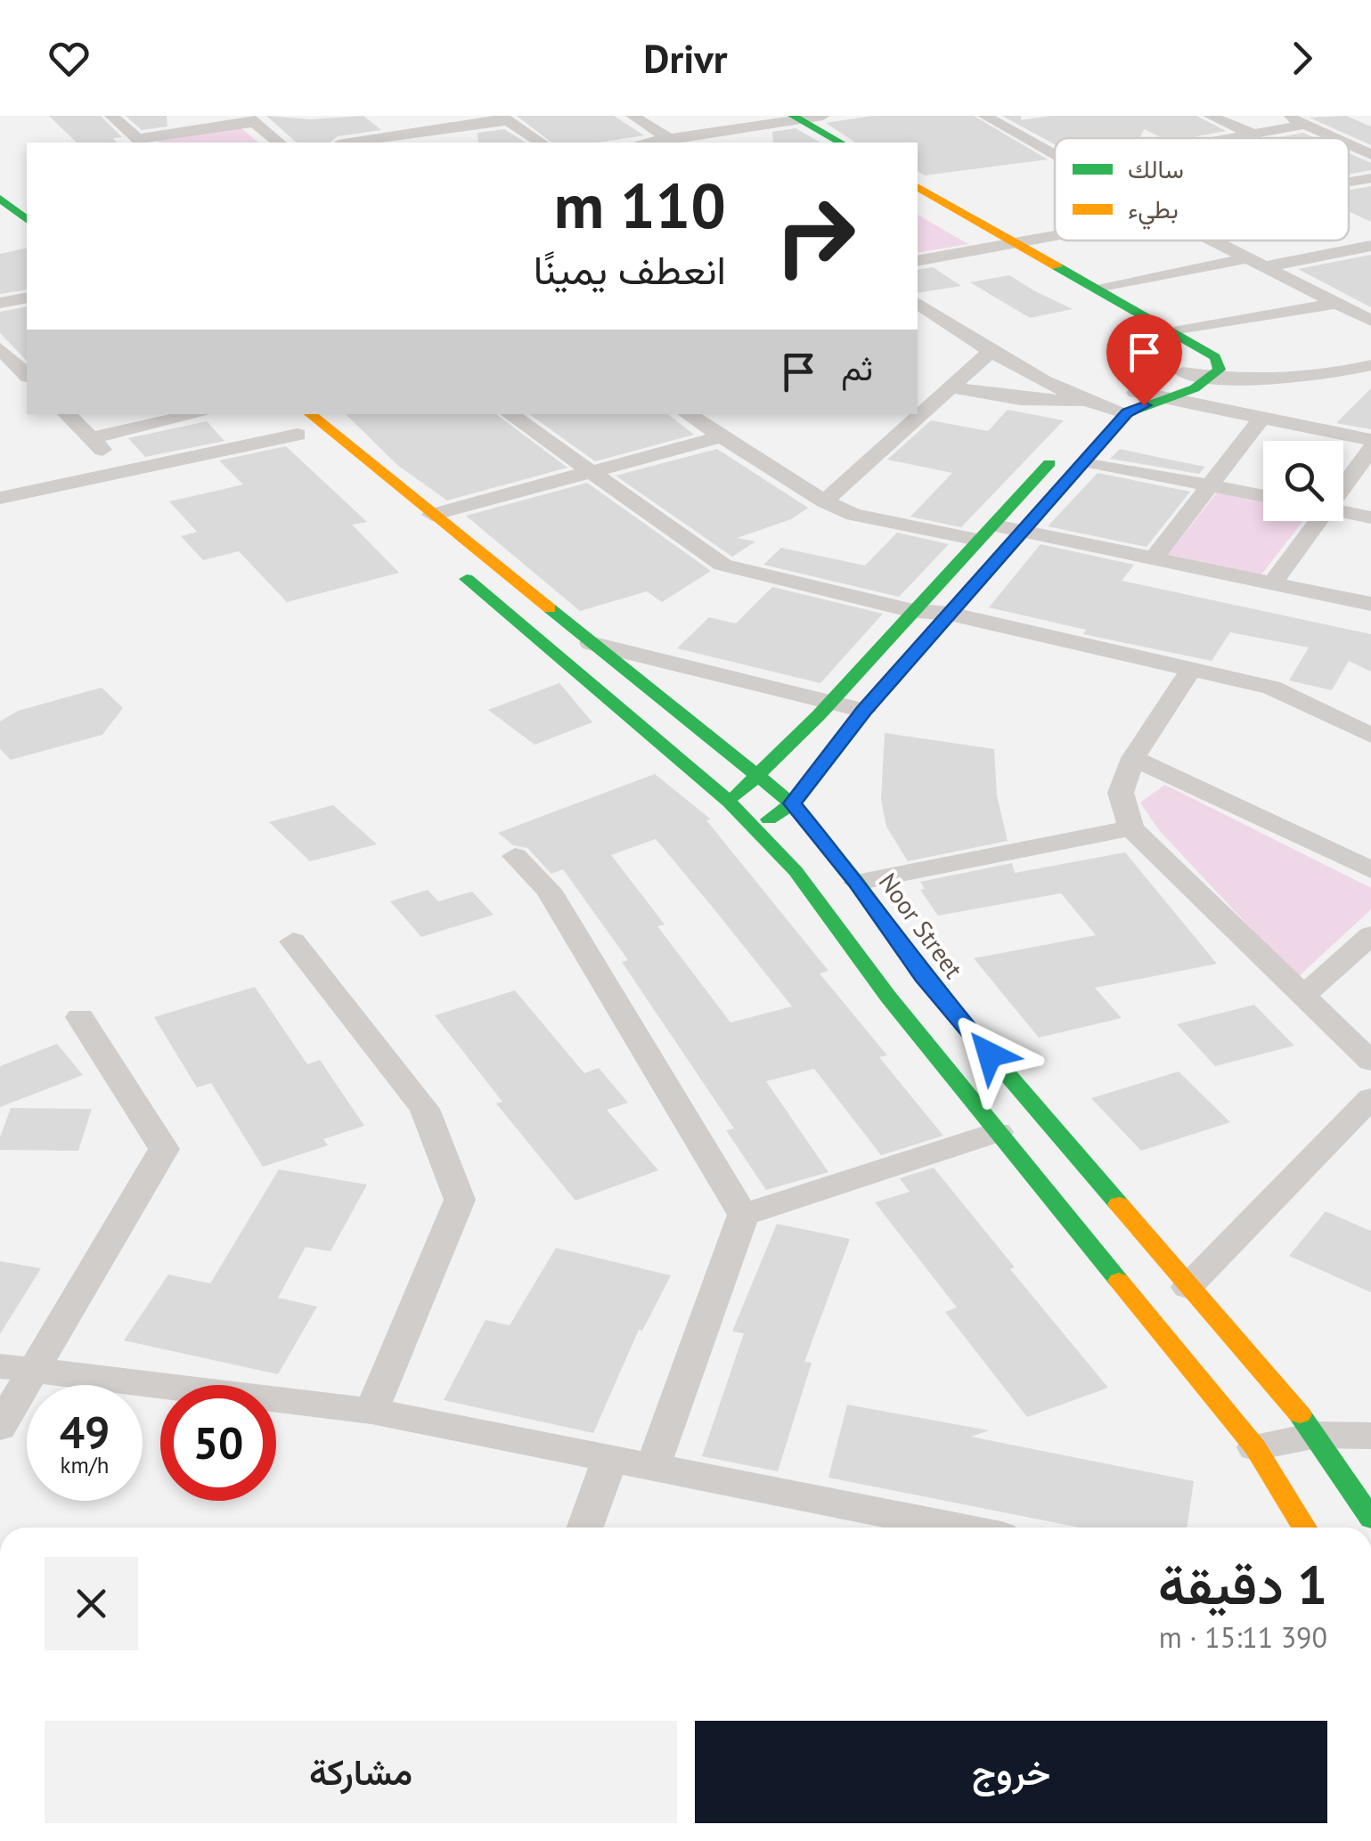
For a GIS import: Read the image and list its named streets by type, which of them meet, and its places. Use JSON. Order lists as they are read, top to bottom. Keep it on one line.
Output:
{"streets":{"street":["Noor Street"]},"legend":["سالك","بطيء"],"page":{"header":"Drivr","turn":["110 m","انعطف يمينًا"],"then":"ثم","speed":"49 km/h","limit":"50","heading":["1 دقيقة","390 m · 15:11"],"buttons":["خروج","مشاركة"]}}
